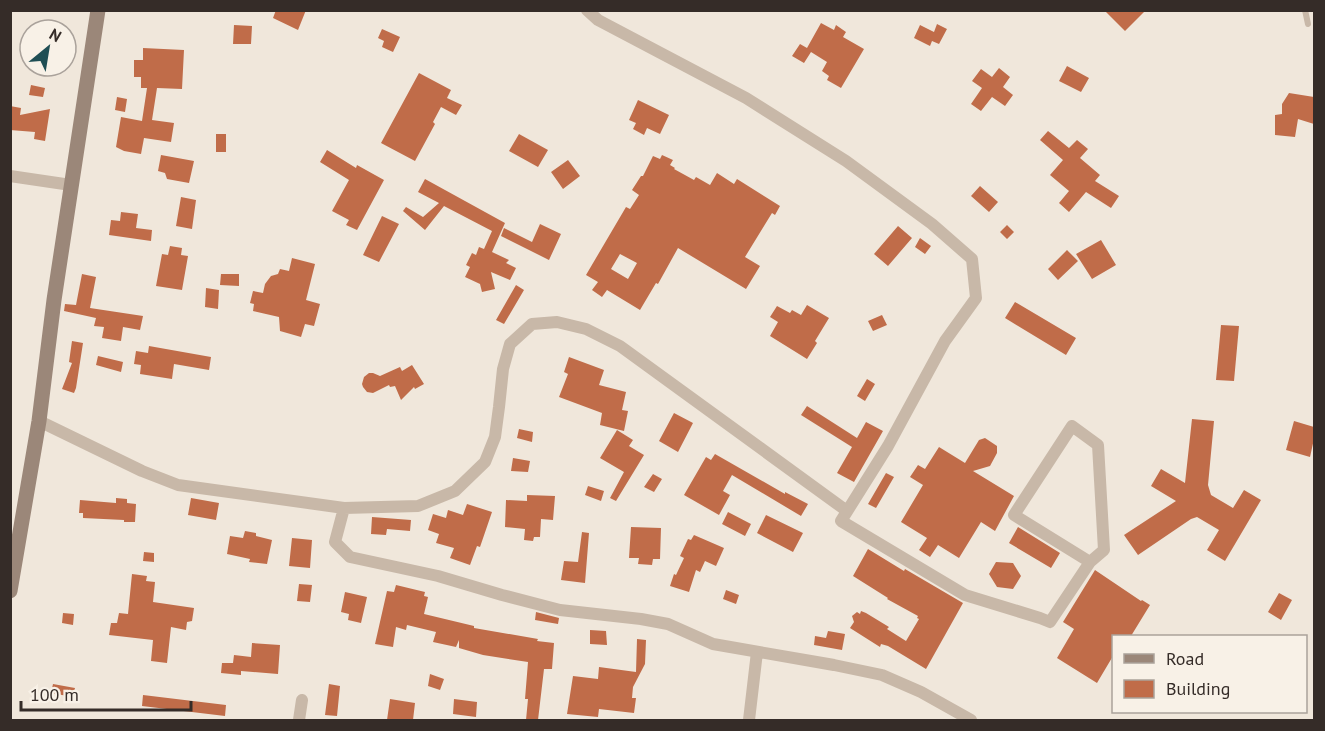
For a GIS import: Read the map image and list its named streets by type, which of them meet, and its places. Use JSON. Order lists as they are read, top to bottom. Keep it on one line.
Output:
{"legend":["Road","Building"],"scale_bar":"100 m","north":"top right"}
